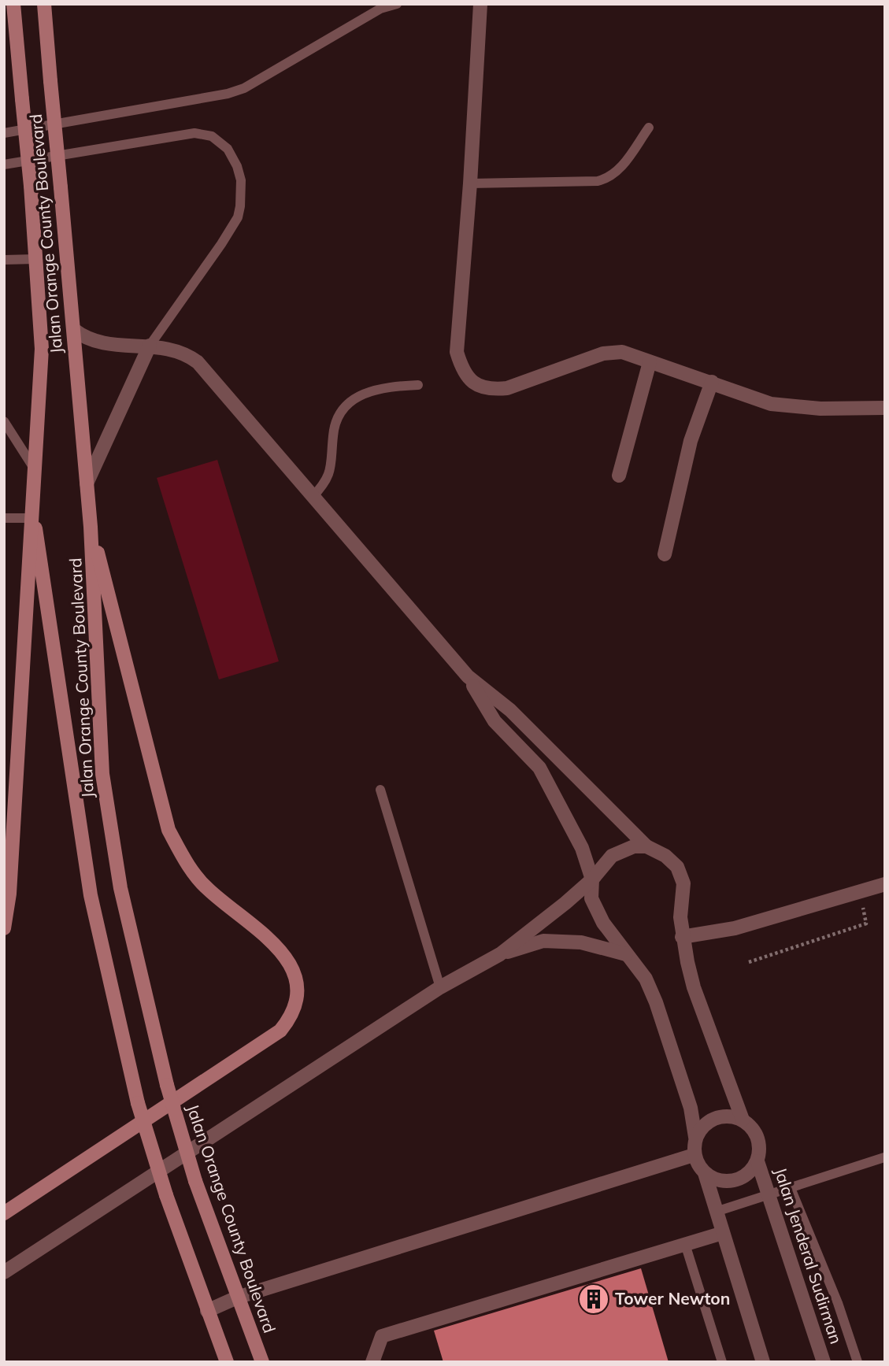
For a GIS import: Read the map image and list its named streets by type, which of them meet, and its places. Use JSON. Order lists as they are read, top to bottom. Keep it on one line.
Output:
{"streets":{"main road":["Jalan Orange County Boulevard"],"street":["Jalan Jenderal Sudirman"]},"places":{"building":["Tower Newton"]}}
